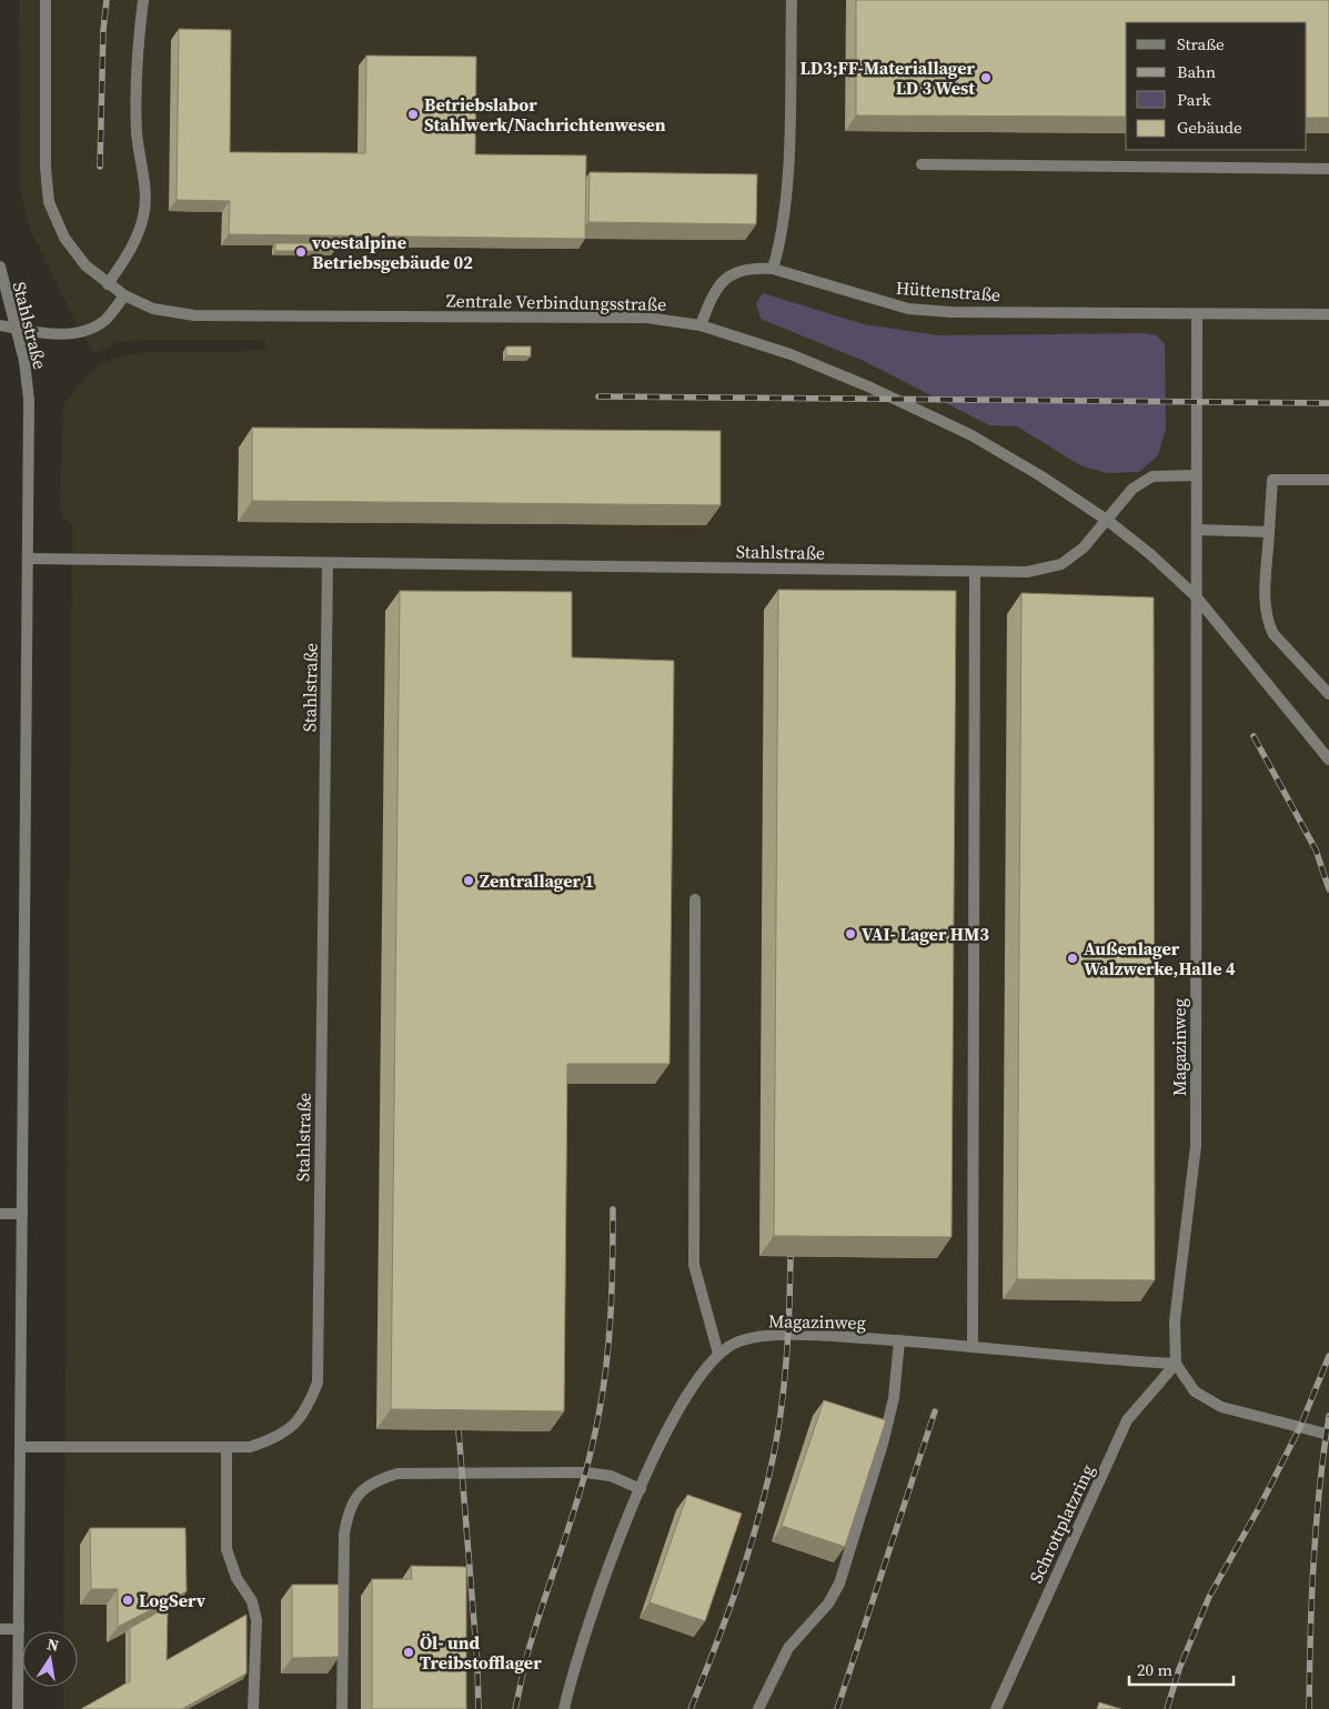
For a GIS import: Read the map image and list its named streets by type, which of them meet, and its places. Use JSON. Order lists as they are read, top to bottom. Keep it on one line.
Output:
{"streets":{"street":["Hüttenstraße","Zentrale Verbindungsstraße","Stahlstraße","Magazinweg","Schrottplatzring"]},"crossings":[["Hüttenstraße","Zentrale Verbindungsstraße"],["Zentrale Verbindungsstraße","Stahlstraße"],["Zentrale Verbindungsstraße","Magazinweg"],["Magazinweg","Schrottplatzring"]],"places":["LD3;FF-Materiallager LD 3 West","Betriebslabor Stahlwerk/Nachrichtenwesen","voestalpine Betriebsgebäude 02","Zentrallager 1","VAI- Lager HM3","Außenlager Walzwerke,Halle 4","LogServ","Öl- und Treibstofflager"],"legend":["Straße","Bahn","Park","Gebäude"],"scale_bar":"20 m","north":"top"}
